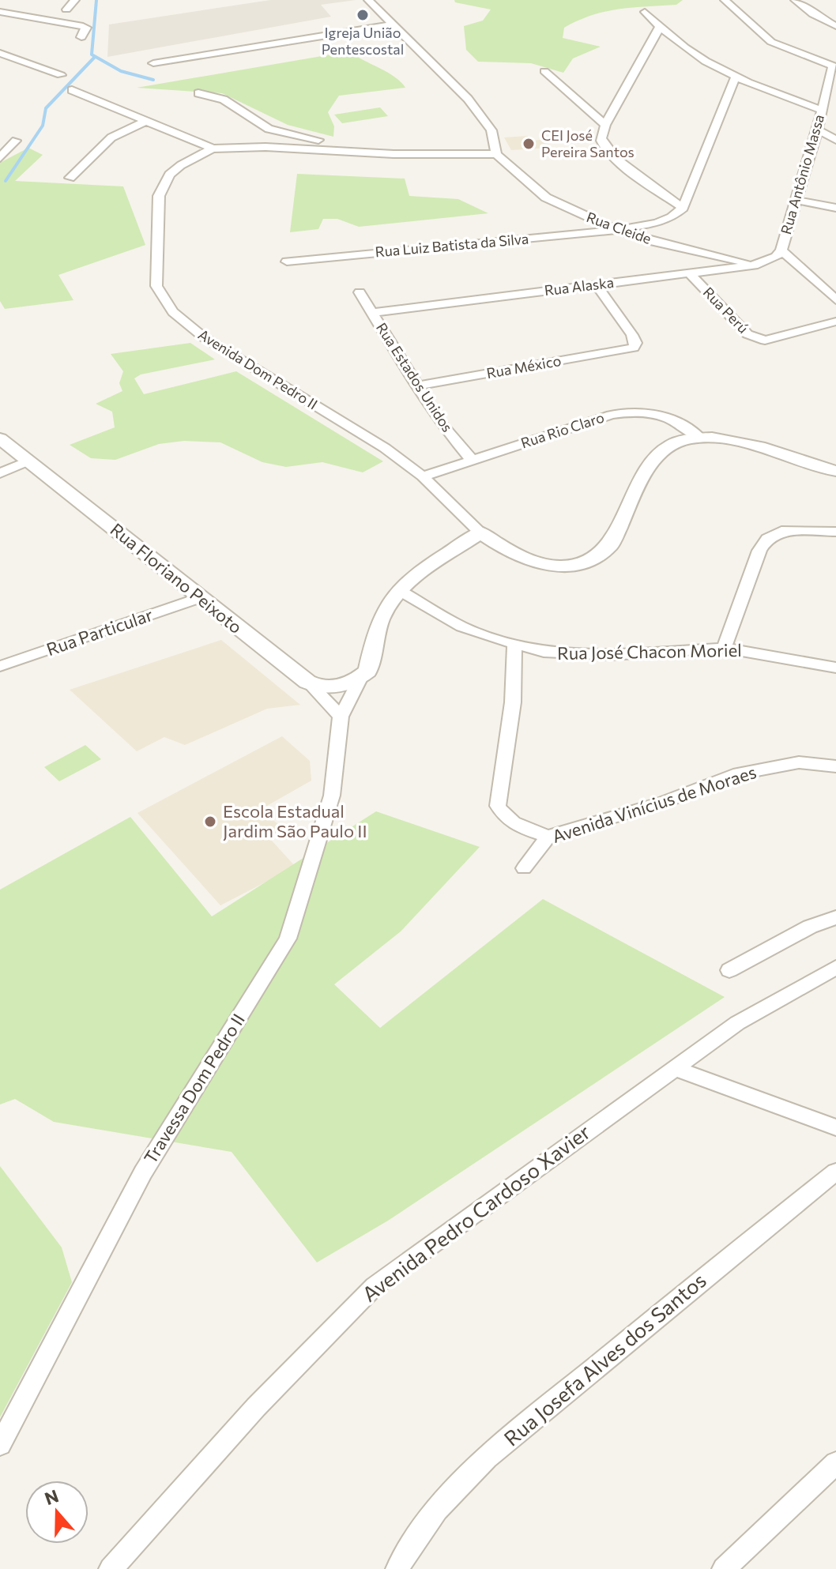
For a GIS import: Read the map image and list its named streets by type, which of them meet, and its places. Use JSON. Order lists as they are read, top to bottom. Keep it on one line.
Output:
{"streets":{"street":["Rua Antônio Massa","Rua Cleide","Rua Luiz Batista da Silva","Rua Alaska","Rua Perú","Rua México","Avenida Dom Pedro II","Rua Estados Unidos","Rua Rio Claro","Rua Floriano Peixoto","Rua Particular","Rua José Chacon Moriel","Avenida Vinícius de Moraes","Travessa Dom Pedro II","Avenida Pedro Cardoso Xavier","Rua Josefa Alves dos Santos"]},"crossings":[["Rua Antônio Massa","Rua Alaska"],["Rua Cleide","Rua Luiz Batista da Silva"],["Rua Cleide","Rua Alaska"],["Rua Cleide","Avenida Dom Pedro II"],["Rua Alaska","Rua Perú"],["Rua Alaska","Rua México"],["Rua Alaska","Rua Estados Unidos"],["Rua México","Rua Estados Unidos"],["Avenida Dom Pedro II","Rua Rio Claro"],["Avenida Dom Pedro II","Travessa Dom Pedro II"],["Rua Estados Unidos","Rua Rio Claro"],["Rua Floriano Peixoto","Rua Particular"],["Rua José Chacon Moriel","Travessa Dom Pedro II"]],"places":["Igreja União Pentescostal","CEI José Pereira Santos","Escola Estadual Jardim São Paulo II"],"north":"top"}
